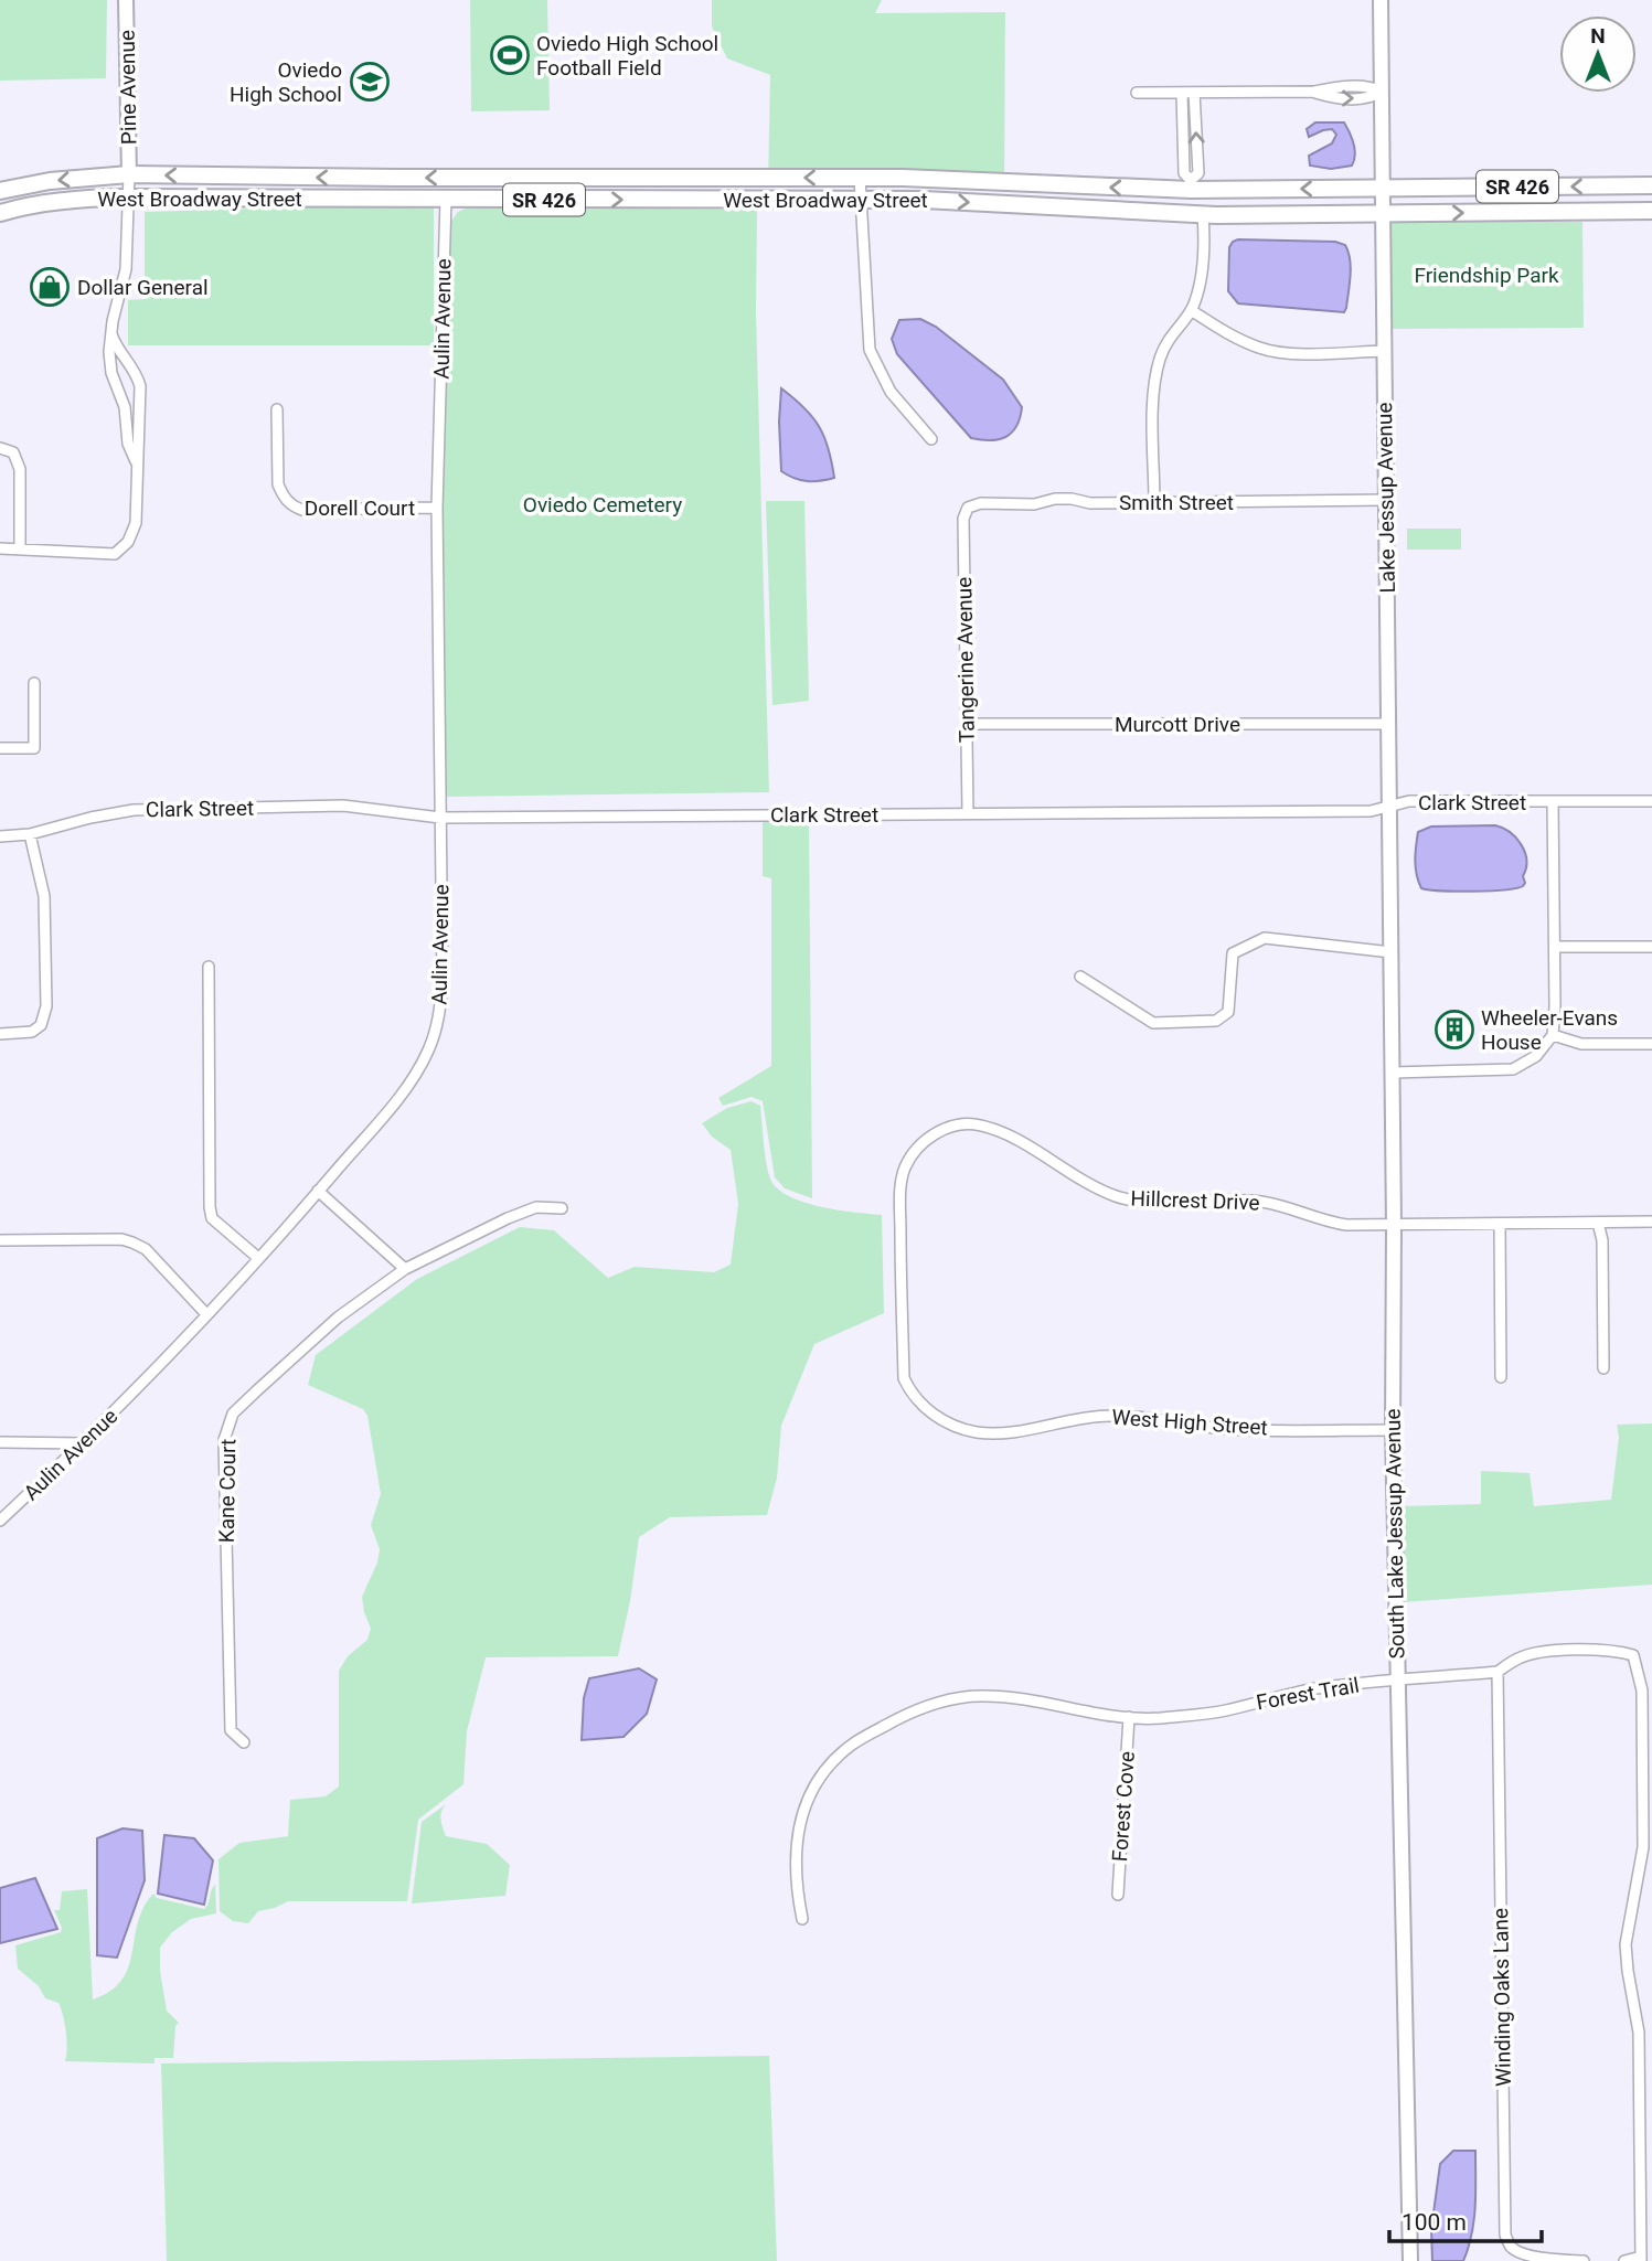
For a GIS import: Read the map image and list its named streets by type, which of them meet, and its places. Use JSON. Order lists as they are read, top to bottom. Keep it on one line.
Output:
{"streets":{"main road":["SR 426","West Broadway Street"],"street":["Pine Avenue","Aulin Avenue","Lake Jessup Avenue","Smith Street","Dorell Court","Tangerine Avenue","Murcott Drive","Clark Street","Hillcrest Drive","West High Street","Kane Court","South Lake Jessup Avenue","Forest Trail","Forest Cove","Winding Oaks Lane"]},"crossings":[["Pine Avenue","West Broadway Street"],["West Broadway Street","Aulin Avenue"],["West Broadway Street","Lake Jessup Avenue"],["Aulin Avenue","Dorell Court"],["Aulin Avenue","Clark Street"],["Lake Jessup Avenue","Smith Street"],["Lake Jessup Avenue","Murcott Drive"],["Lake Jessup Avenue","Clark Street"],["Lake Jessup Avenue","South Lake Jessup Avenue"],["Smith Street","Tangerine Avenue"],["Tangerine Avenue","Murcott Drive"],["Tangerine Avenue","Clark Street"],["Clark Street","South Lake Jessup Avenue"],["Hillcrest Drive","West High Street"],["Hillcrest Drive","South Lake Jessup Avenue"],["West High Street","South Lake Jessup Avenue"],["South Lake Jessup Avenue","Forest Trail"],["Forest Trail","Forest Cove"],["Forest Trail","Winding Oaks Lane"]],"parks":["Friendship Park","Oviedo Cemetery"],"places":{"sports":["Oviedo High School Football Field"],"school or university":["Oviedo High School"],"shop":["Dollar General"],"building":["Wheeler-Evans House"]},"scale_bar":"100 m","north":"top"}
